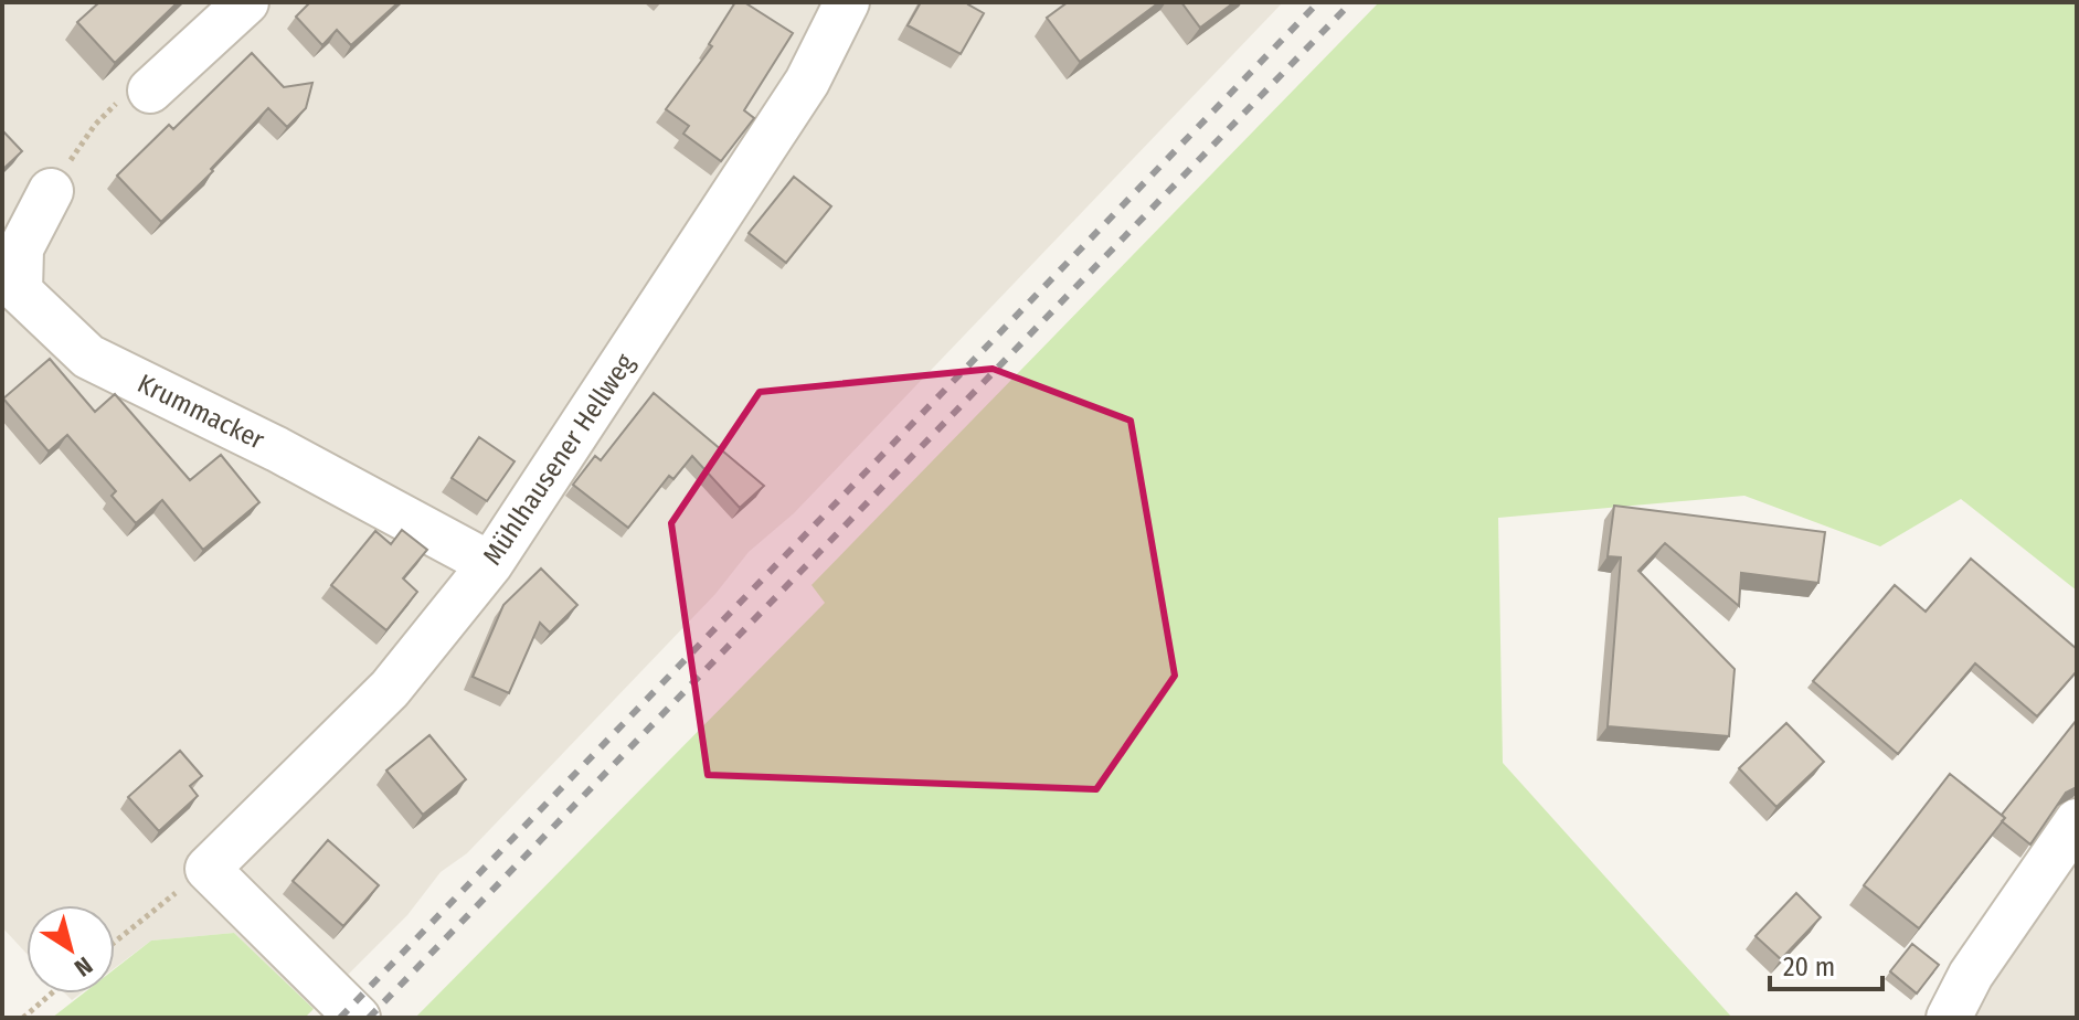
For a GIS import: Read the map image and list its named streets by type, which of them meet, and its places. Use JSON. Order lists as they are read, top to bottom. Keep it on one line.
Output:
{"streets":{"street":["Krummacker","Mühlhausener Hellweg"]},"crossings":[["Krummacker","Mühlhausener Hellweg"]],"scale_bar":"20 m","north":"bottom right"}
